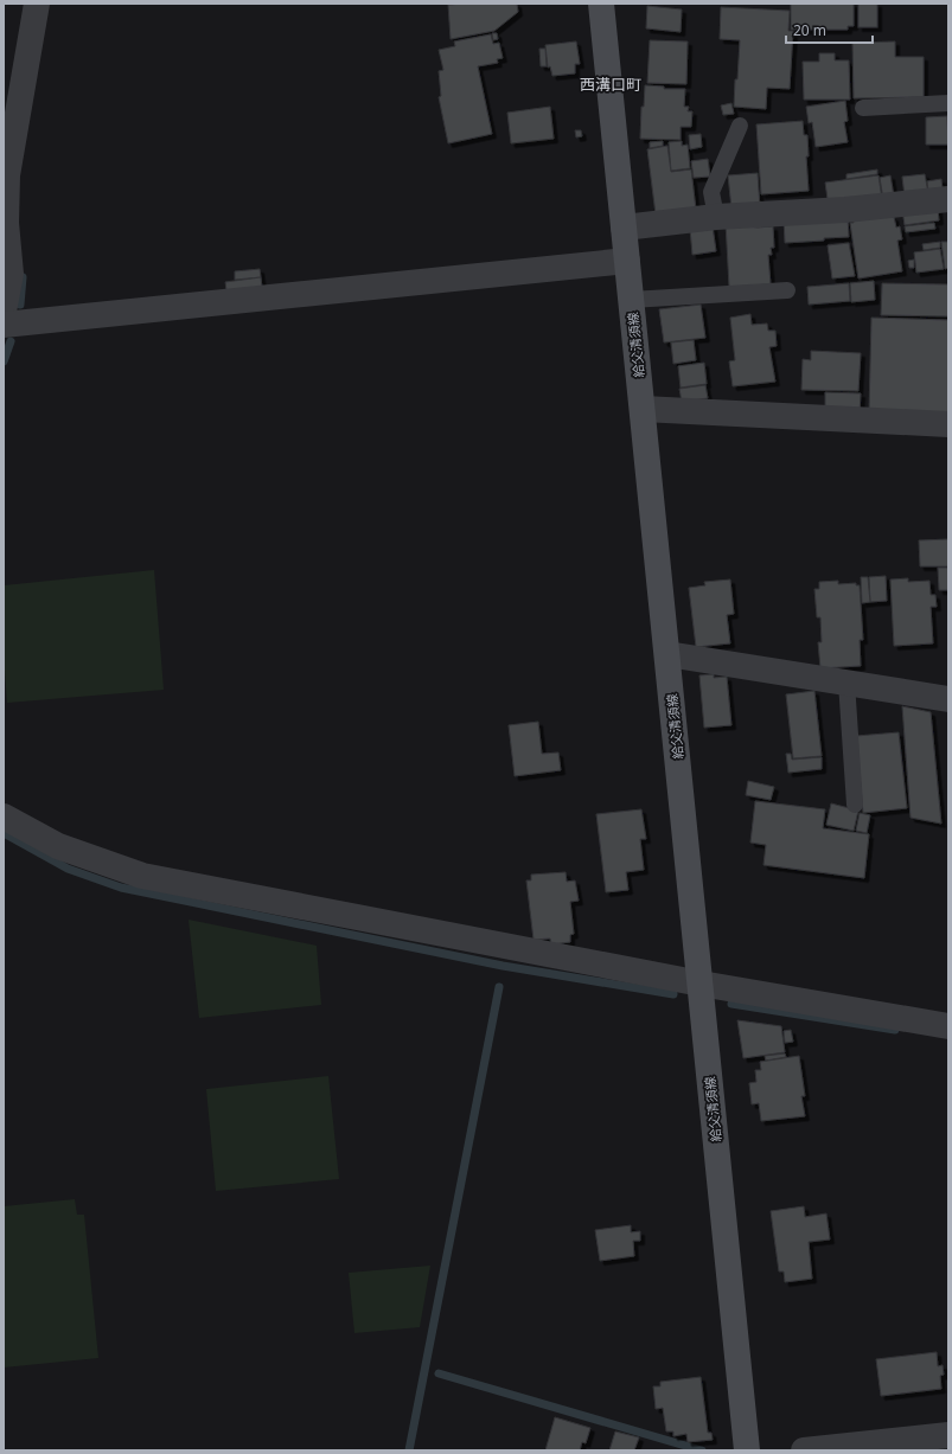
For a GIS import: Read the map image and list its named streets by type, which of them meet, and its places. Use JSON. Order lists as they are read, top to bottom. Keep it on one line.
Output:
{"streets":{"main road":["給父清須線"]},"districts":["西溝口町"],"scale_bar":"20 m"}
